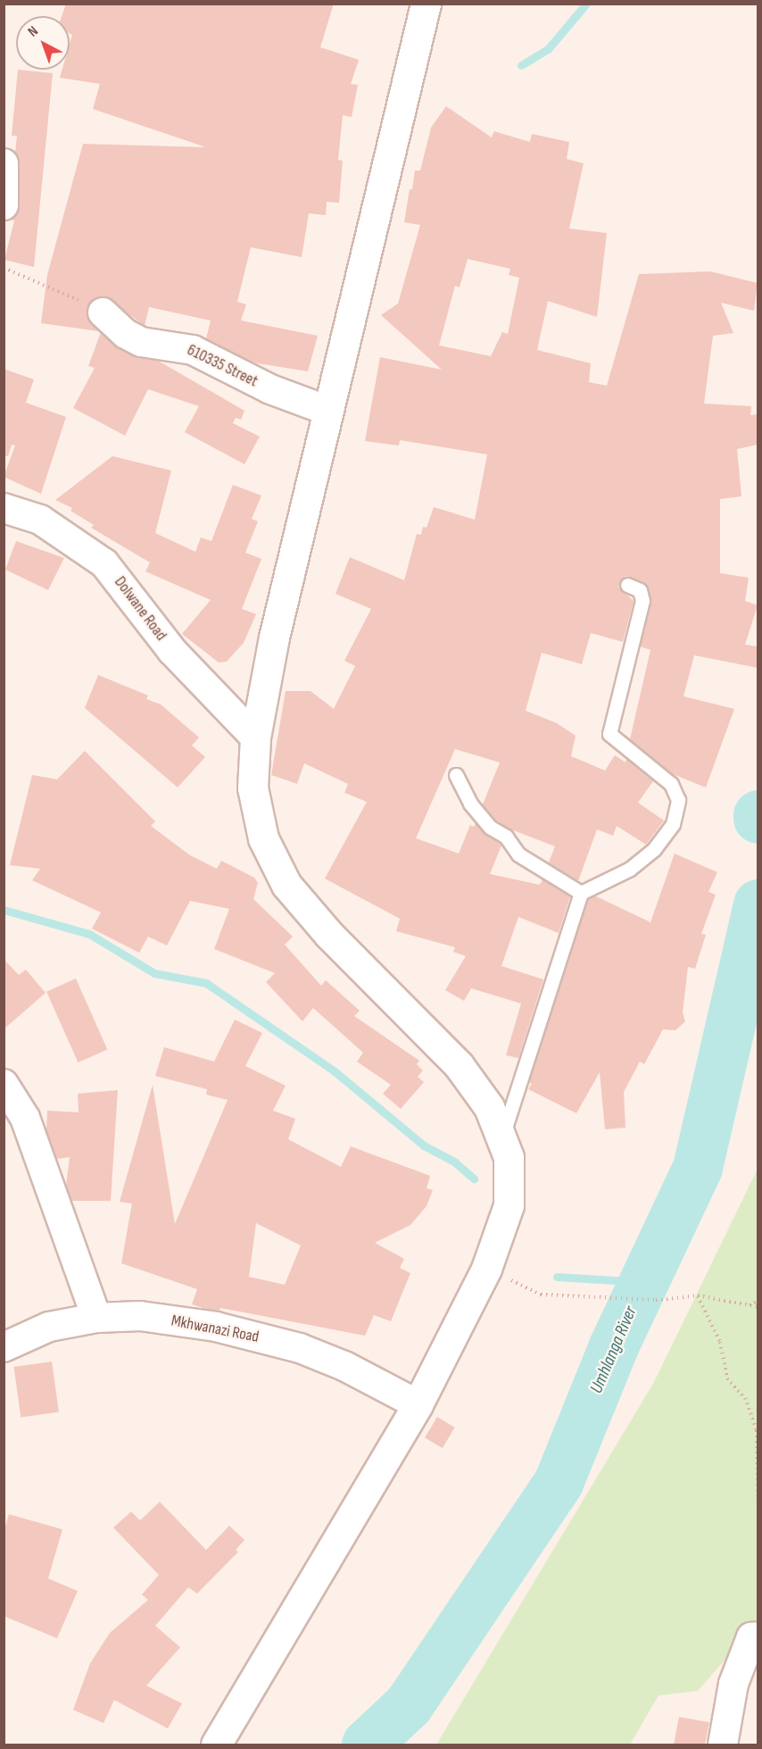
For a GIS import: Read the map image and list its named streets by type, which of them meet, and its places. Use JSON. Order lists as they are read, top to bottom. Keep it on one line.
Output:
{"streets":{"street":["610335 Street","Dolwane Road","Mkhwanazi Road"]},"water":["Umhlanga River"],"north":"top left"}
